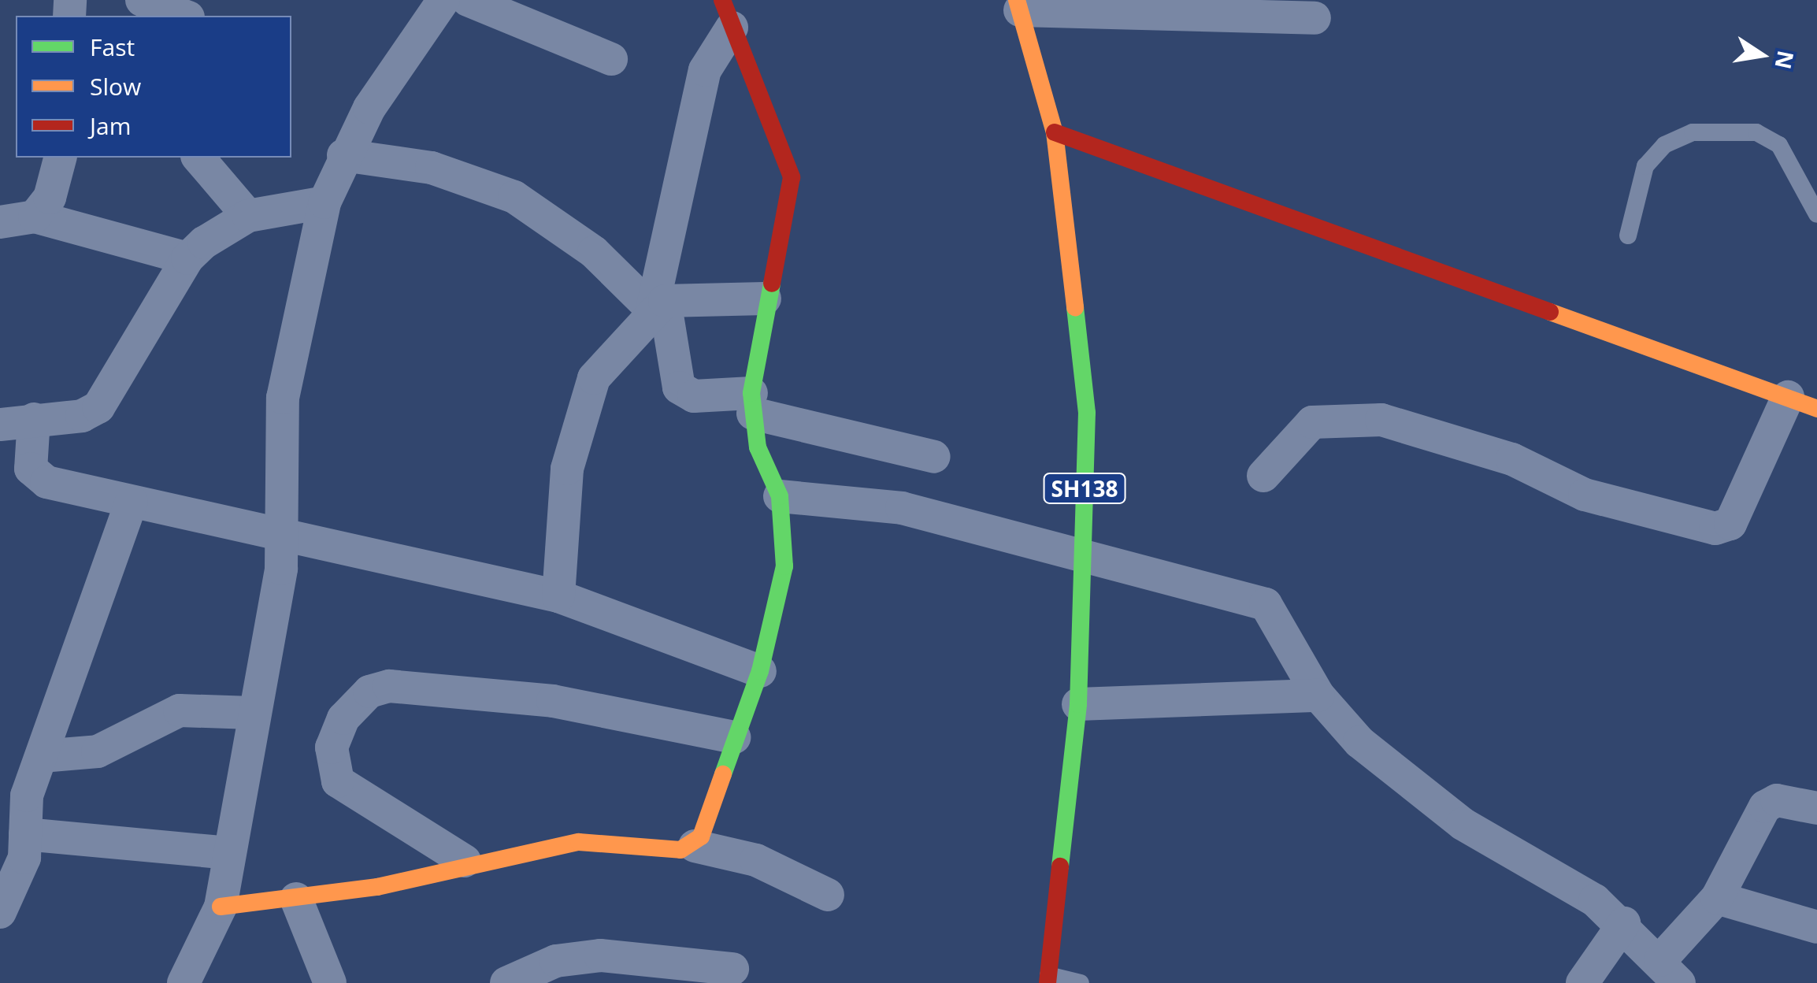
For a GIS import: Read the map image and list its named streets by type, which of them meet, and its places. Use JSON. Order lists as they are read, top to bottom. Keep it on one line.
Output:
{"streets":{"main road":["SH138"]},"legend":["Fast","Slow","Jam"],"north":"right"}
